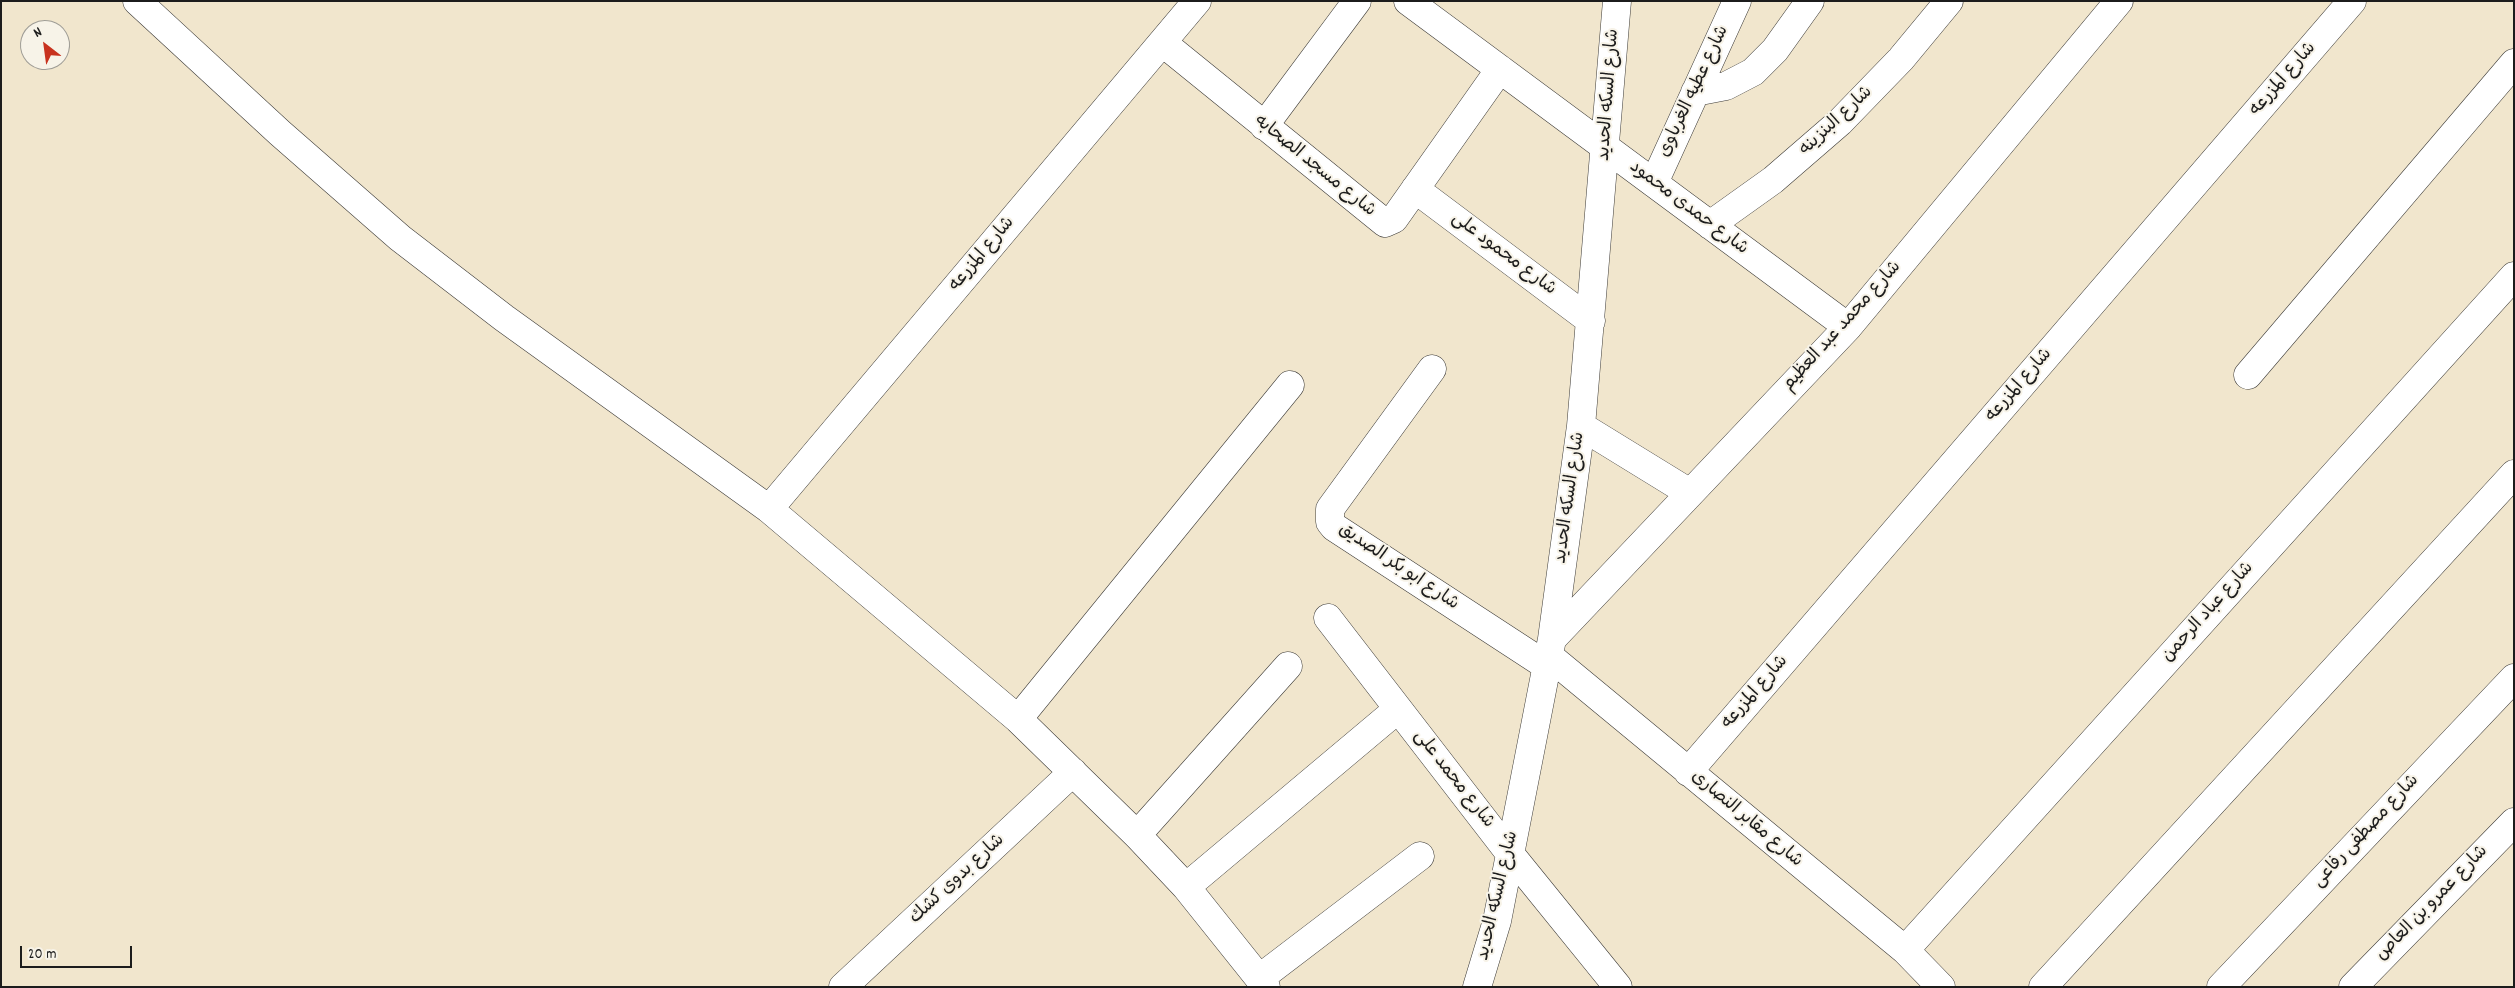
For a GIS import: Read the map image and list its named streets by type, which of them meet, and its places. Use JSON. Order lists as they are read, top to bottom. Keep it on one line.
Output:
{"streets":{"street":["شارع المزرعه","شارع عطيه الغرباوى","شارع السكه الحديد","شارع البنزينه","شارع مسجد الصحابه","شارع حمدى محمود","شارع محمود على","شارع محمد عبد العظيم","شارع ابو بكر الصديق","شارع عباد الرحمن","شارع محمد على","شارع مقابر النصارى","شارع مصطفى رفاعى","شارع بدوى كشك","شارع عمرو بن العاص"]},"crossings":[["شارع المزرعه","شارع مسجد الصحابه"],["شارع المزرعه","شارع مقابر النصارى"],["شارع عطيه الغرباوى","شارع حمدى محمود"],["شارع السكه الحديد","شارع حمدى محمود"],["شارع السكه الحديد","شارع محمود على"],["شارع السكه الحديد","شارع محمد عبد العظيم"],["شارع السكه الحديد","شارع ابو بكر الصديق"],["شارع السكه الحديد","شارع محمد على"],["شارع السكه الحديد","شارع مقابر النصارى"],["شارع البنزينه","شارع حمدى محمود"],["شارع مسجد الصحابه","شارع حمدى محمود"],["شارع مسجد الصحابه","شارع محمود على"],["شارع حمدى محمود","شارع محمد عبد العظيم"],["شارع محمد عبد العظيم","شارع ابو بكر الصديق"],["شارع محمد عبد العظيم","شارع مقابر النصارى"],["شارع ابو بكر الصديق","شارع مقابر النصارى"],["شارع عباد الرحمن","شارع مقابر النصارى"]],"scale_bar":"20 m","north":"top left"}
